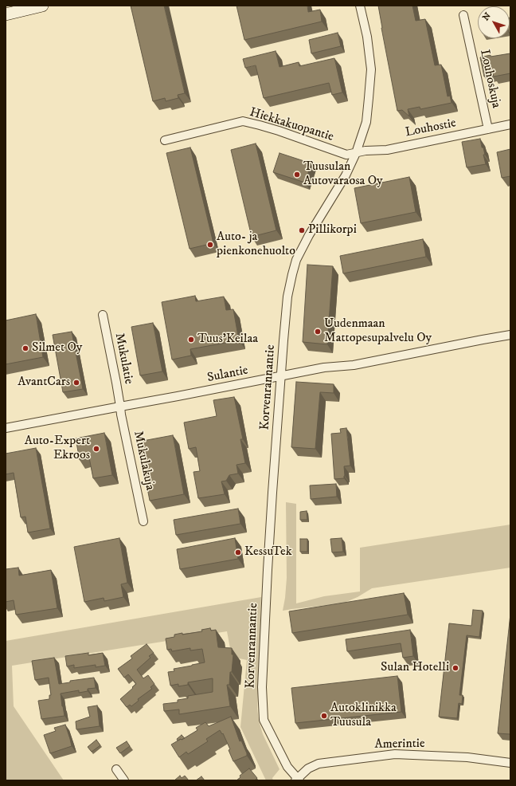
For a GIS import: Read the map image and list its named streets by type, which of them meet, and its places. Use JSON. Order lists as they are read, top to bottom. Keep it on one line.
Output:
{"streets":{"street":["Louhoskuja","Hiekkakuopantie","Louhostie","Mukulatie","Sulantie","Korvenrannantie","Mukulakuja","Amerintie"]},"crossings":[["Louhoskuja","Louhostie"],["Hiekkakuopantie","Louhostie"],["Hiekkakuopantie","Korvenrannantie"],["Louhostie","Korvenrannantie"],["Mukulatie","Sulantie"],["Mukulatie","Mukulakuja"],["Sulantie","Korvenrannantie"],["Sulantie","Mukulakuja"],["Korvenrannantie","Amerintie"]],"places":["Tuusulan Autovaraosa Oy","Pillikorpi","Auto- ja pienkonehuolto","Uudenmaan Mattopesupalvelu Oy","Tuus'Keilaa","Silmet Oy","AvantCars","Auto-Expert Ekroos","KessuTek","Sulan Hotelli","Autoklinikka Tuusula"],"north":"top left"}
